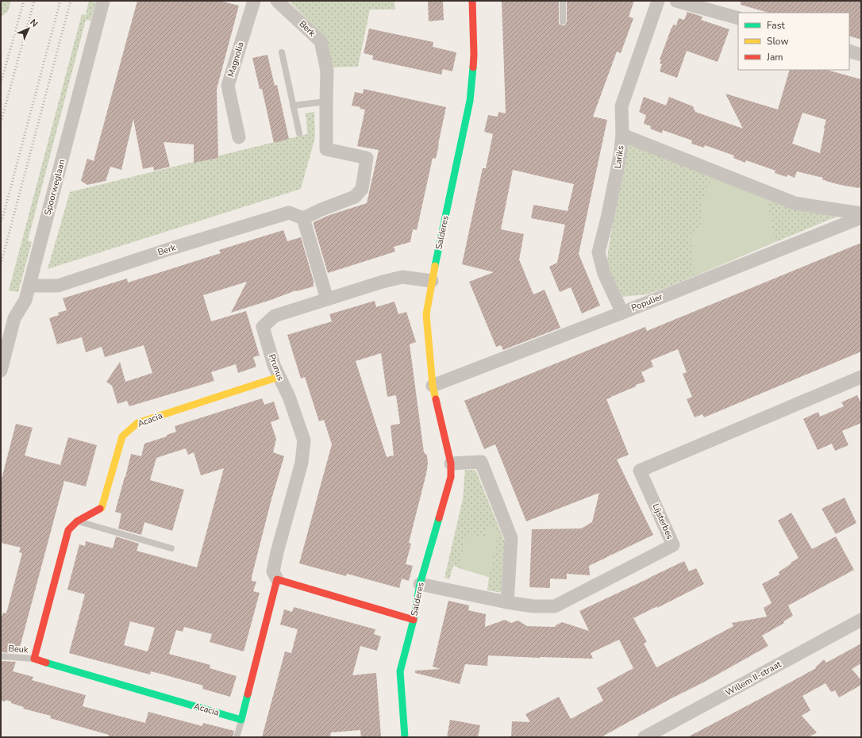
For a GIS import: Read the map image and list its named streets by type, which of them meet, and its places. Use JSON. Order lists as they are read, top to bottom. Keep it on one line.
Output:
{"streets":{"street":["Berk","Magnolia","Lariks","Spoorweglaan","Salderes","Populier","Prunus","Acacia","Lijsterbes","Willem II-straat"],"lane":["Beuk"]},"crossings":[["Berk","Spoorweglaan"],["Lariks","Populier"],["Salderes","Populier"],["Salderes","Prunus"],["Salderes","Lijsterbes"],["Prunus","Acacia"],["Acacia","Beuk"]],"legend":["Fast","Slow","Jam"],"north":"top right"}
